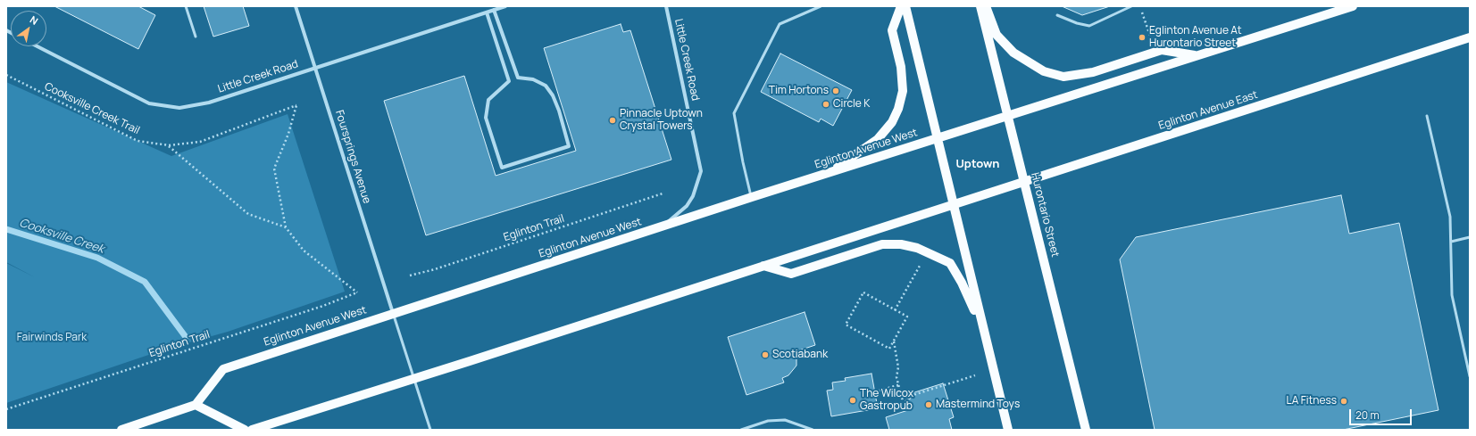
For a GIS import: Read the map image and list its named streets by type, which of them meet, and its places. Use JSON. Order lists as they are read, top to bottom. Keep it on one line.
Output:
{"streets":{"main road":["Eglinton Avenue East","Eglinton Avenue West","Hurontario Street"],"street":["Little Creek Road","Foursprings Avenue"],"path":["Cooksville Creek Trail","Eglinton Trail"]},"crossings":[["Little Creek Road","Eglinton Avenue West"],["Little Creek Road","Foursprings Avenue"],["Cooksville Creek Trail","Eglinton Trail"],["Eglinton Avenue East","Hurontario Street"],["Eglinton Avenue West","Foursprings Avenue"],["Eglinton Avenue West","Hurontario Street"]],"districts":["Uptown"],"water":["Cooksville Creek"],"parks":["Fairwinds Park"],"places":["Eglinton Avenue At Hurontario Street","Tim Hortons","Circle K","Pinnacle Uptown Crystal Towers","Scotiabank","The Wilcox Gastropub","LA Fitness","Mastermind Toys"],"scale_bar":"20 m","north":"top right"}
